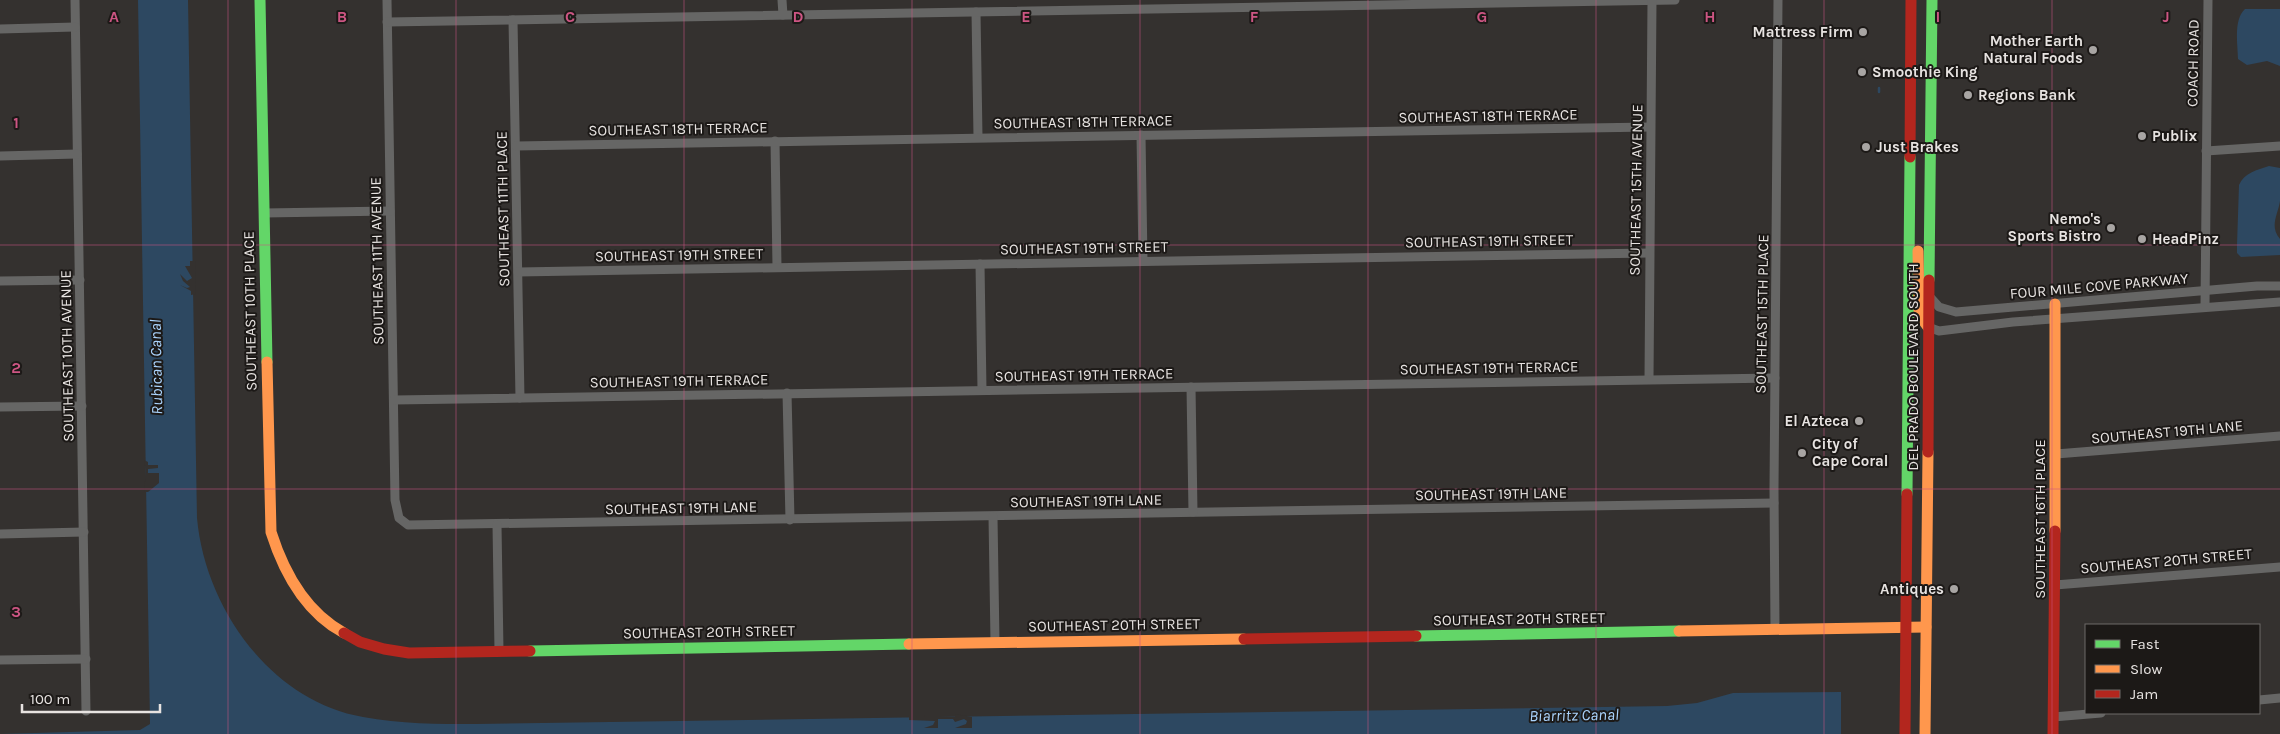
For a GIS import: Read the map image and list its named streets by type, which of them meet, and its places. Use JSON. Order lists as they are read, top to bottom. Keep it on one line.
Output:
{"streets":{"street":["COACH ROAD","SOUTHEAST 18TH TERRACE","SOUTHEAST 15TH AVENUE","SOUTHEAST 11TH PLACE","SOUTHEAST 19TH STREET","SOUTHEAST 11TH AVENUE","FOUR MILE COVE PARKWAY","SOUTHEAST 10TH PLACE","SOUTHEAST 15TH PLACE","SOUTHEAST 10TH AVENUE","DEL PRADO BOULEVARD SOUTH","SOUTHEAST 19TH TERRACE","SOUTHEAST 19TH LANE","SOUTHEAST 16TH PLACE","SOUTHEAST 20TH STREET"]},"crossings":[["COACH ROAD","FOUR MILE COVE PARKWAY"],["SOUTHEAST 18TH TERRACE","SOUTHEAST 15TH AVENUE"],["SOUTHEAST 18TH TERRACE","SOUTHEAST 11TH PLACE"],["SOUTHEAST 15TH AVENUE","SOUTHEAST 19TH STREET"],["SOUTHEAST 15TH AVENUE","SOUTHEAST 19TH TERRACE"],["SOUTHEAST 11TH PLACE","SOUTHEAST 19TH STREET"],["SOUTHEAST 11TH PLACE","SOUTHEAST 19TH TERRACE"],["SOUTHEAST 11TH AVENUE","SOUTHEAST 19TH TERRACE"],["SOUTHEAST 11TH AVENUE","SOUTHEAST 19TH LANE"],["FOUR MILE COVE PARKWAY","DEL PRADO BOULEVARD SOUTH"],["FOUR MILE COVE PARKWAY","SOUTHEAST 16TH PLACE"],["SOUTHEAST 10TH PLACE","SOUTHEAST 20TH STREET"],["SOUTHEAST 15TH PLACE","SOUTHEAST 19TH TERRACE"],["SOUTHEAST 15TH PLACE","SOUTHEAST 19TH LANE"],["SOUTHEAST 15TH PLACE","SOUTHEAST 20TH STREET"],["DEL PRADO BOULEVARD SOUTH","SOUTHEAST 20TH STREET"],["SOUTHEAST 19TH LANE","SOUTHEAST 16TH PLACE"],["SOUTHEAST 16TH PLACE","SOUTHEAST 20TH STREET"]],"water":["Rubican Canal","Biarritz Canal"],"places":["Mattress Firm","Mother Earth Natural Foods","Smoothie King","Regions Bank","Publix","Just Brakes","Nemo's Sports Bistro","HeadPinz","El Azteca","City of Cape Coral","Antiques"],"legend":["Fast","Slow","Jam"],"scale_bar":"100 m","grid":{"columns":["A","B","C","D","E","F","G","H","I","J"],"rows":["1","2","3"]}}
